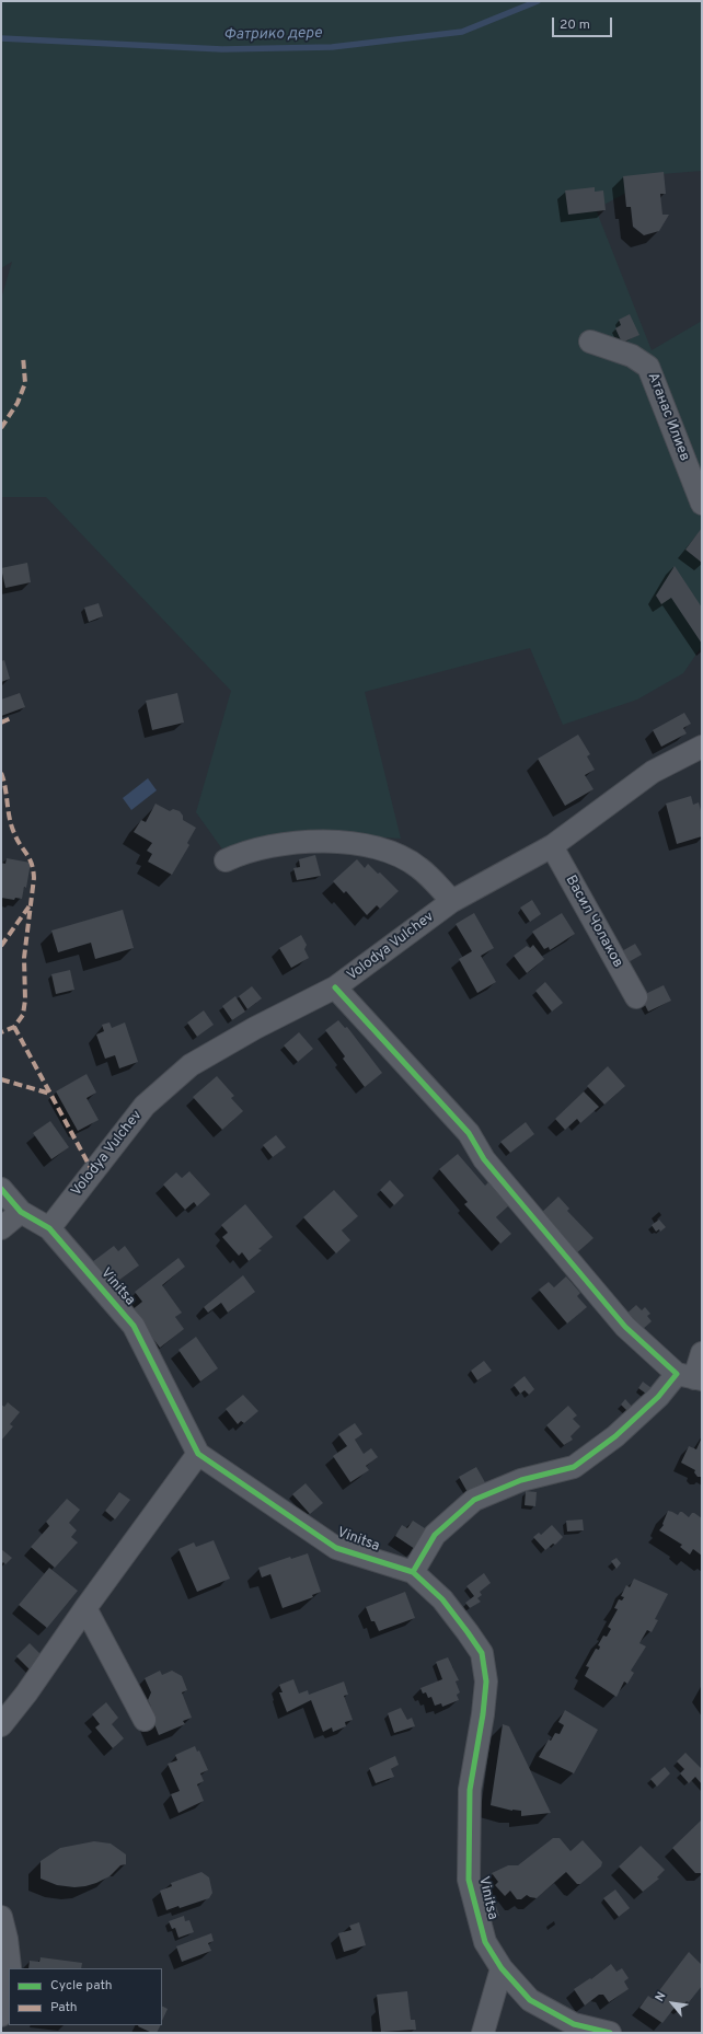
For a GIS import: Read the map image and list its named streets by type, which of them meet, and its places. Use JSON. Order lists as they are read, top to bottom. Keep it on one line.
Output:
{"streets":{"street":["Атанас Илиев","Васил Чолаков","Volodya Vulchev","Vinitsa"]},"crossings":[["Васил Чолаков","Volodya Vulchev"],["Volodya Vulchev","Vinitsa"]],"water":["Фатрико дере"],"legend":["Cycle path","Path"],"scale_bar":"20 m","north":"top left"}
